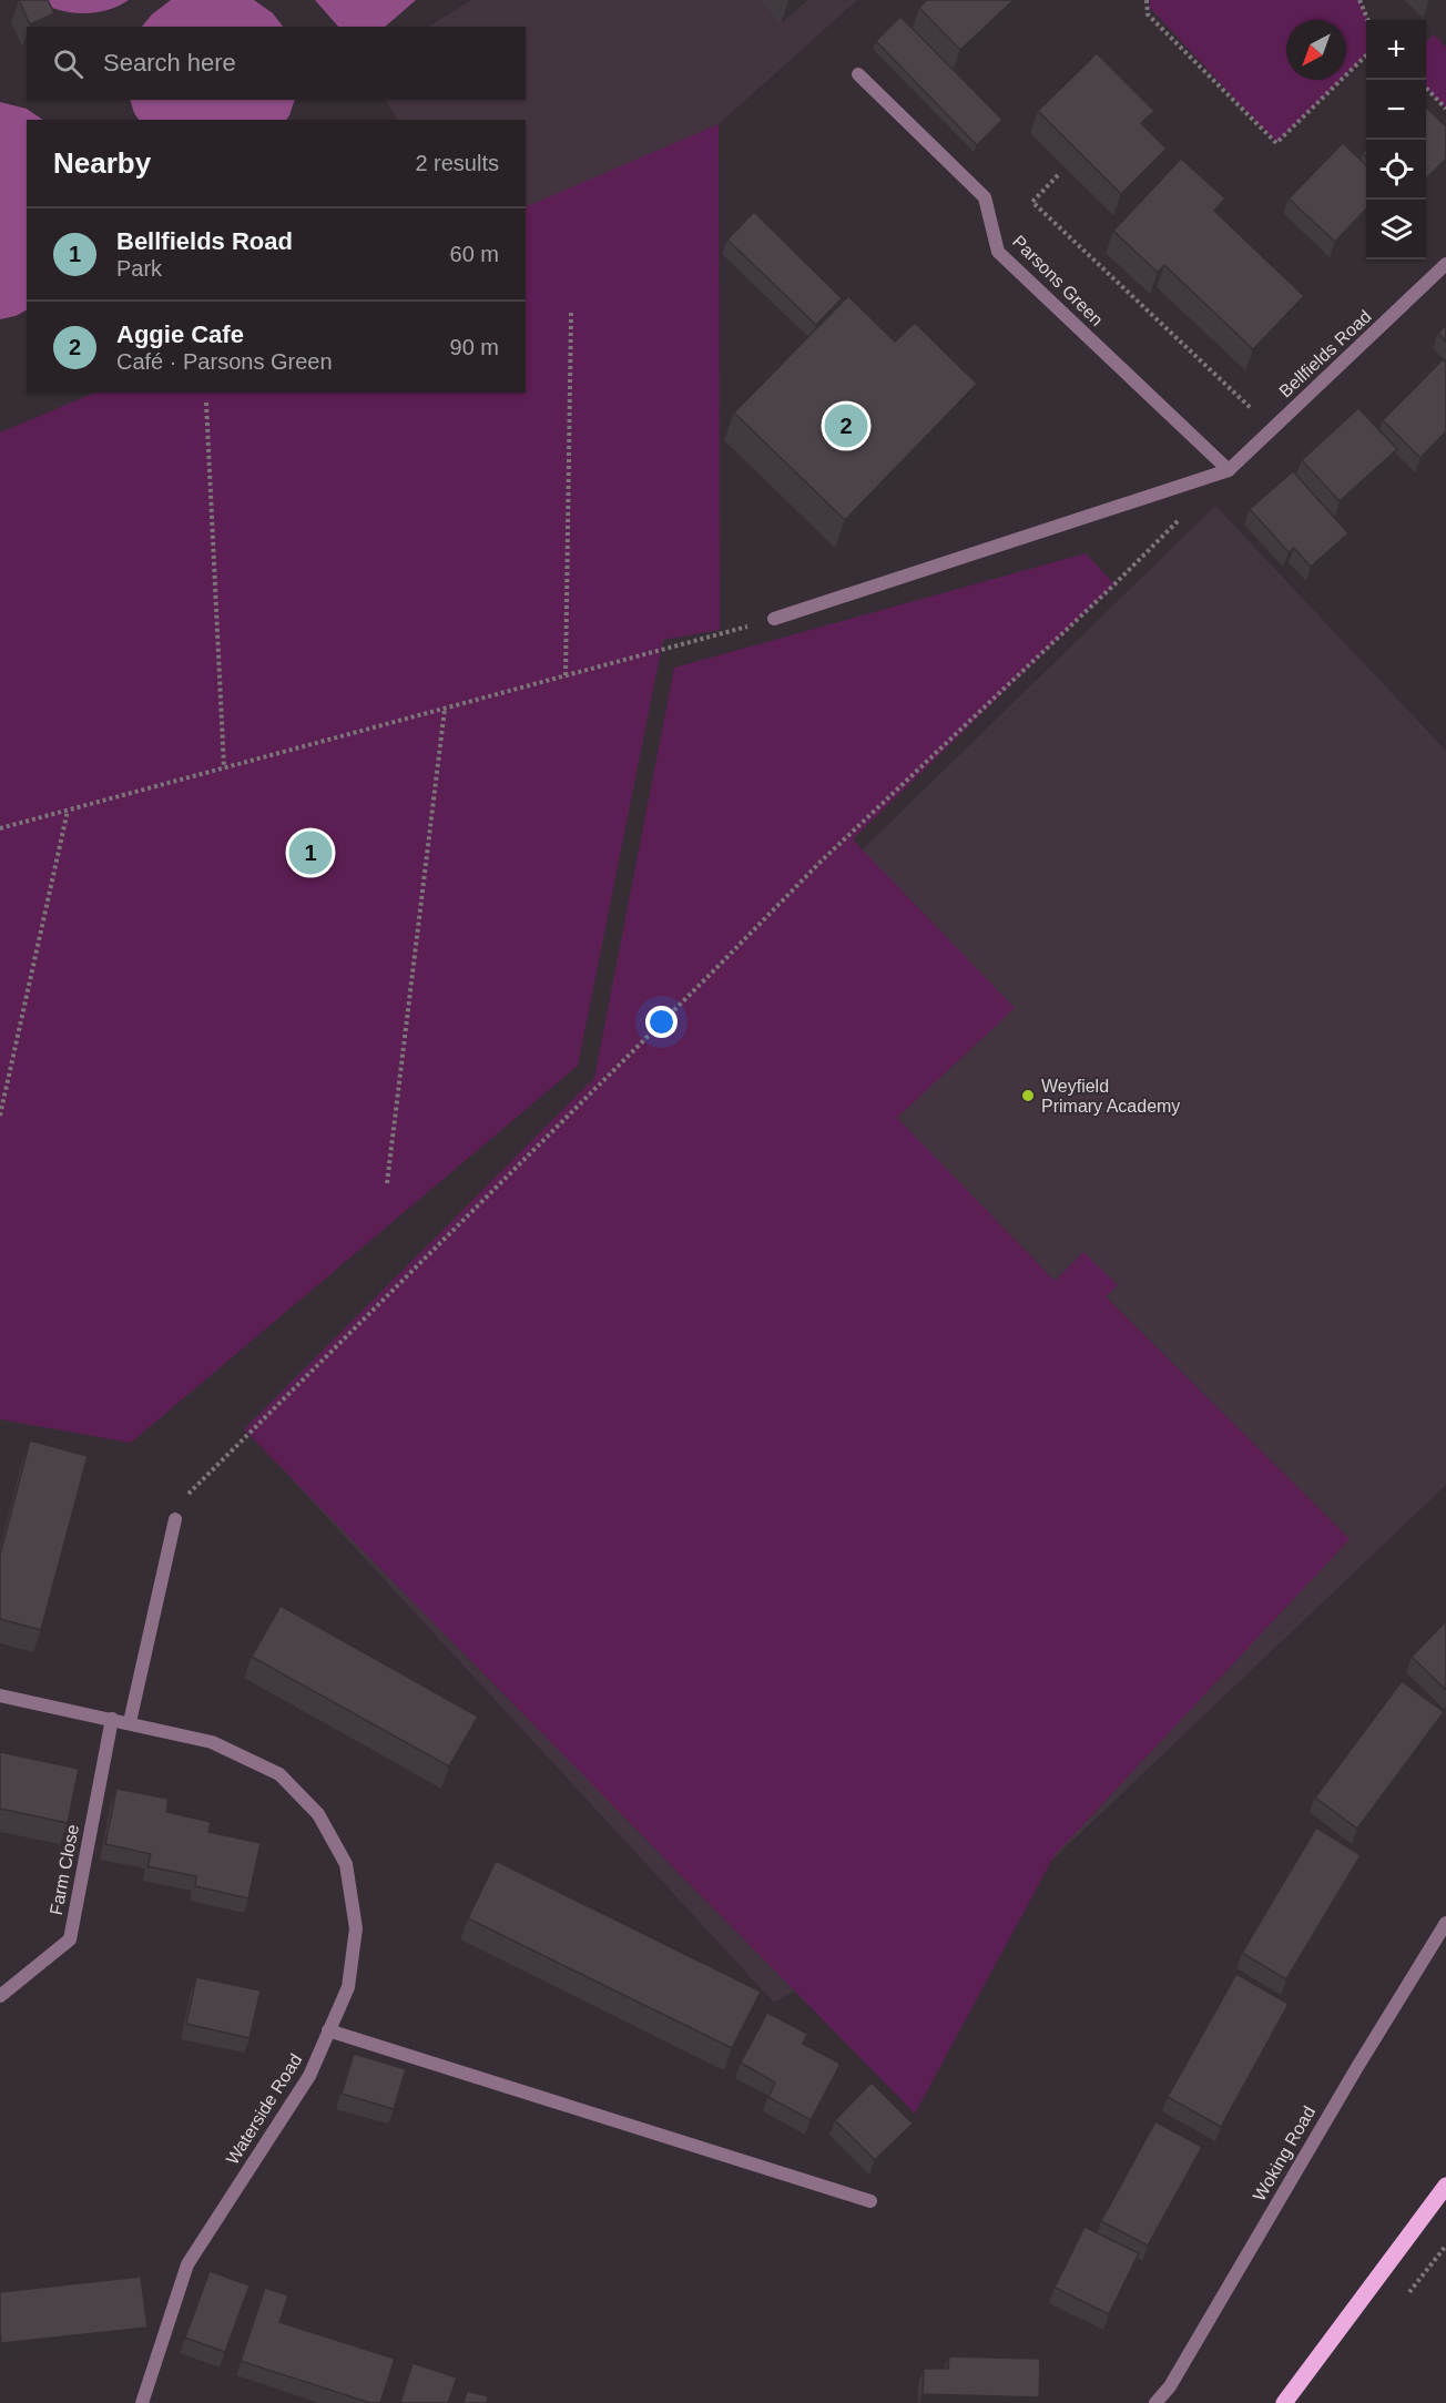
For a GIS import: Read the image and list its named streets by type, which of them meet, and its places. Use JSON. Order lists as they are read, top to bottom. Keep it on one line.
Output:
{"streets":{"street":["Parsons Green","Bellfields Road","Farm Close","Waterside Road","Woking Road"]},"crossings":[["Parsons Green","Bellfields Road"],["Farm Close","Waterside Road"]],"places":["Weyfield Primary Academy"],"north":"bottom left","page":{"map_buttons":["+","−"],"search":"Search here","heading":["Nearby","2 results"],"list":[{"mark":"1","name":"Bellfields Road","note":"Park","value":"60 m"},{"mark":"2","name":"Aggie Cafe","note":"Café · Parsons Green","value":"90 m"}],"pins":["2","1"]}}
